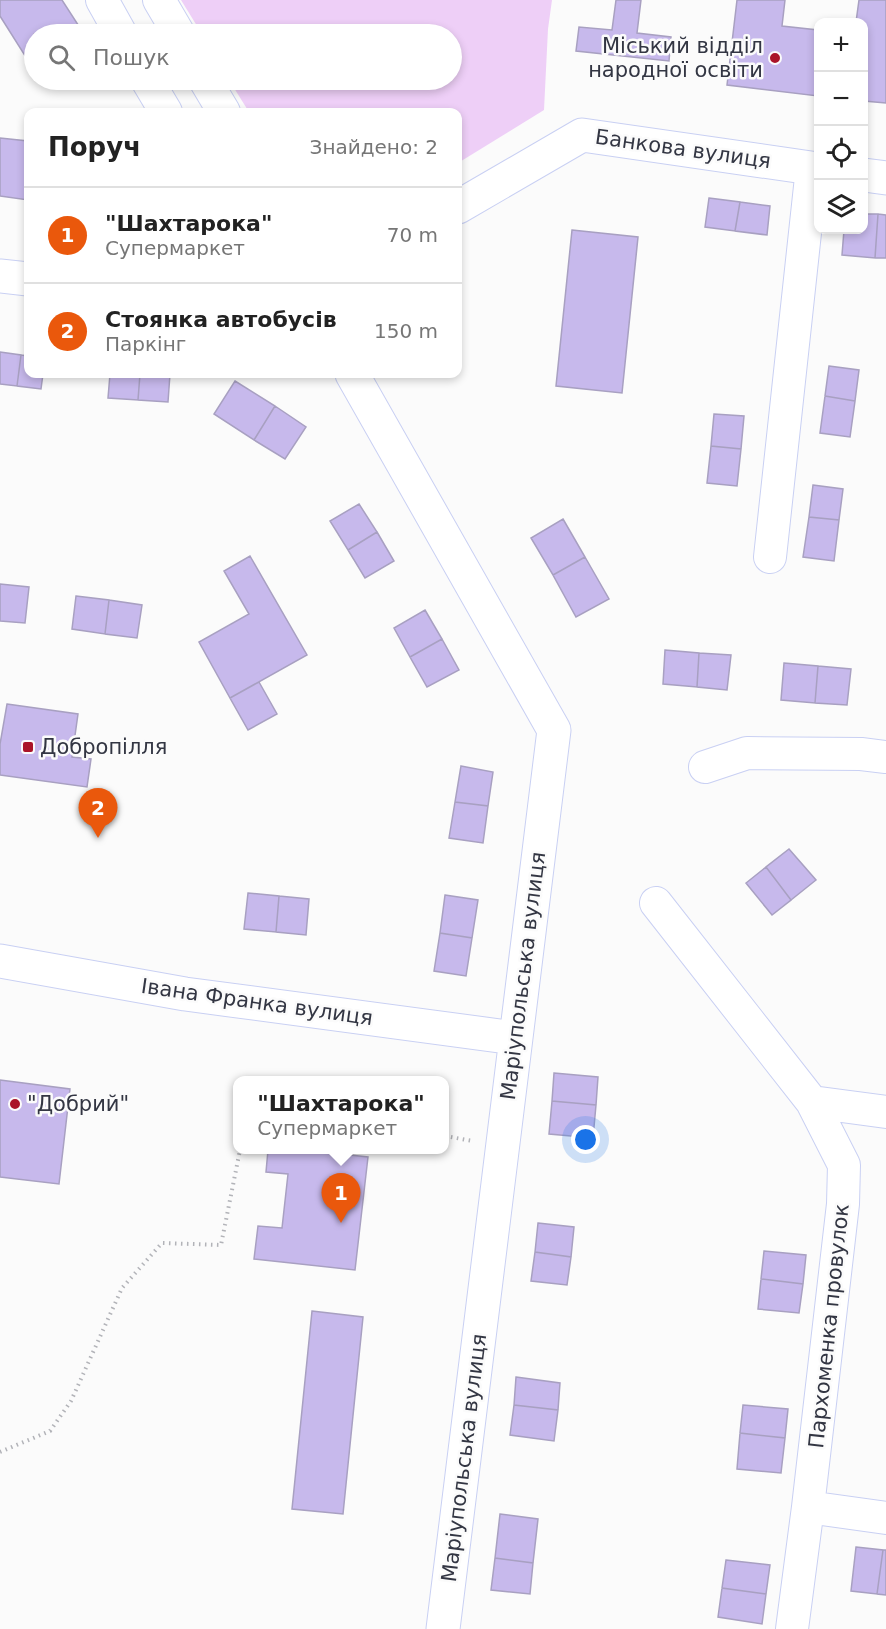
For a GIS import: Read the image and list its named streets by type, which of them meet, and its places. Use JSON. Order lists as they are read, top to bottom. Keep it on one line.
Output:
{"streets":{"street":["Банкова вулиця","Маріупольська вулиця","Івана Франка вулиця","Пархоменка провулок"]},"crossings":[["Маріупольська вулиця","Івана Франка вулиця"]],"places":{"other":["Міський відділ народної освіти","\"Добрий\""],"transit":["Добропілля"]},"page":{"map_buttons":["+","−"],"search":"Пошук","heading":["Поруч","Знайдено: 2"],"list":[{"mark":"1","name":"\"Шахтарока\"","note":"Супермаркет","value":"70 m"},{"mark":"2","name":"Стоянка автобусів","note":"Паркінг","value":"150 m"}],"pins":["2","1"],"popup":["\"Шахтарока\"","Супермаркет"]}}
